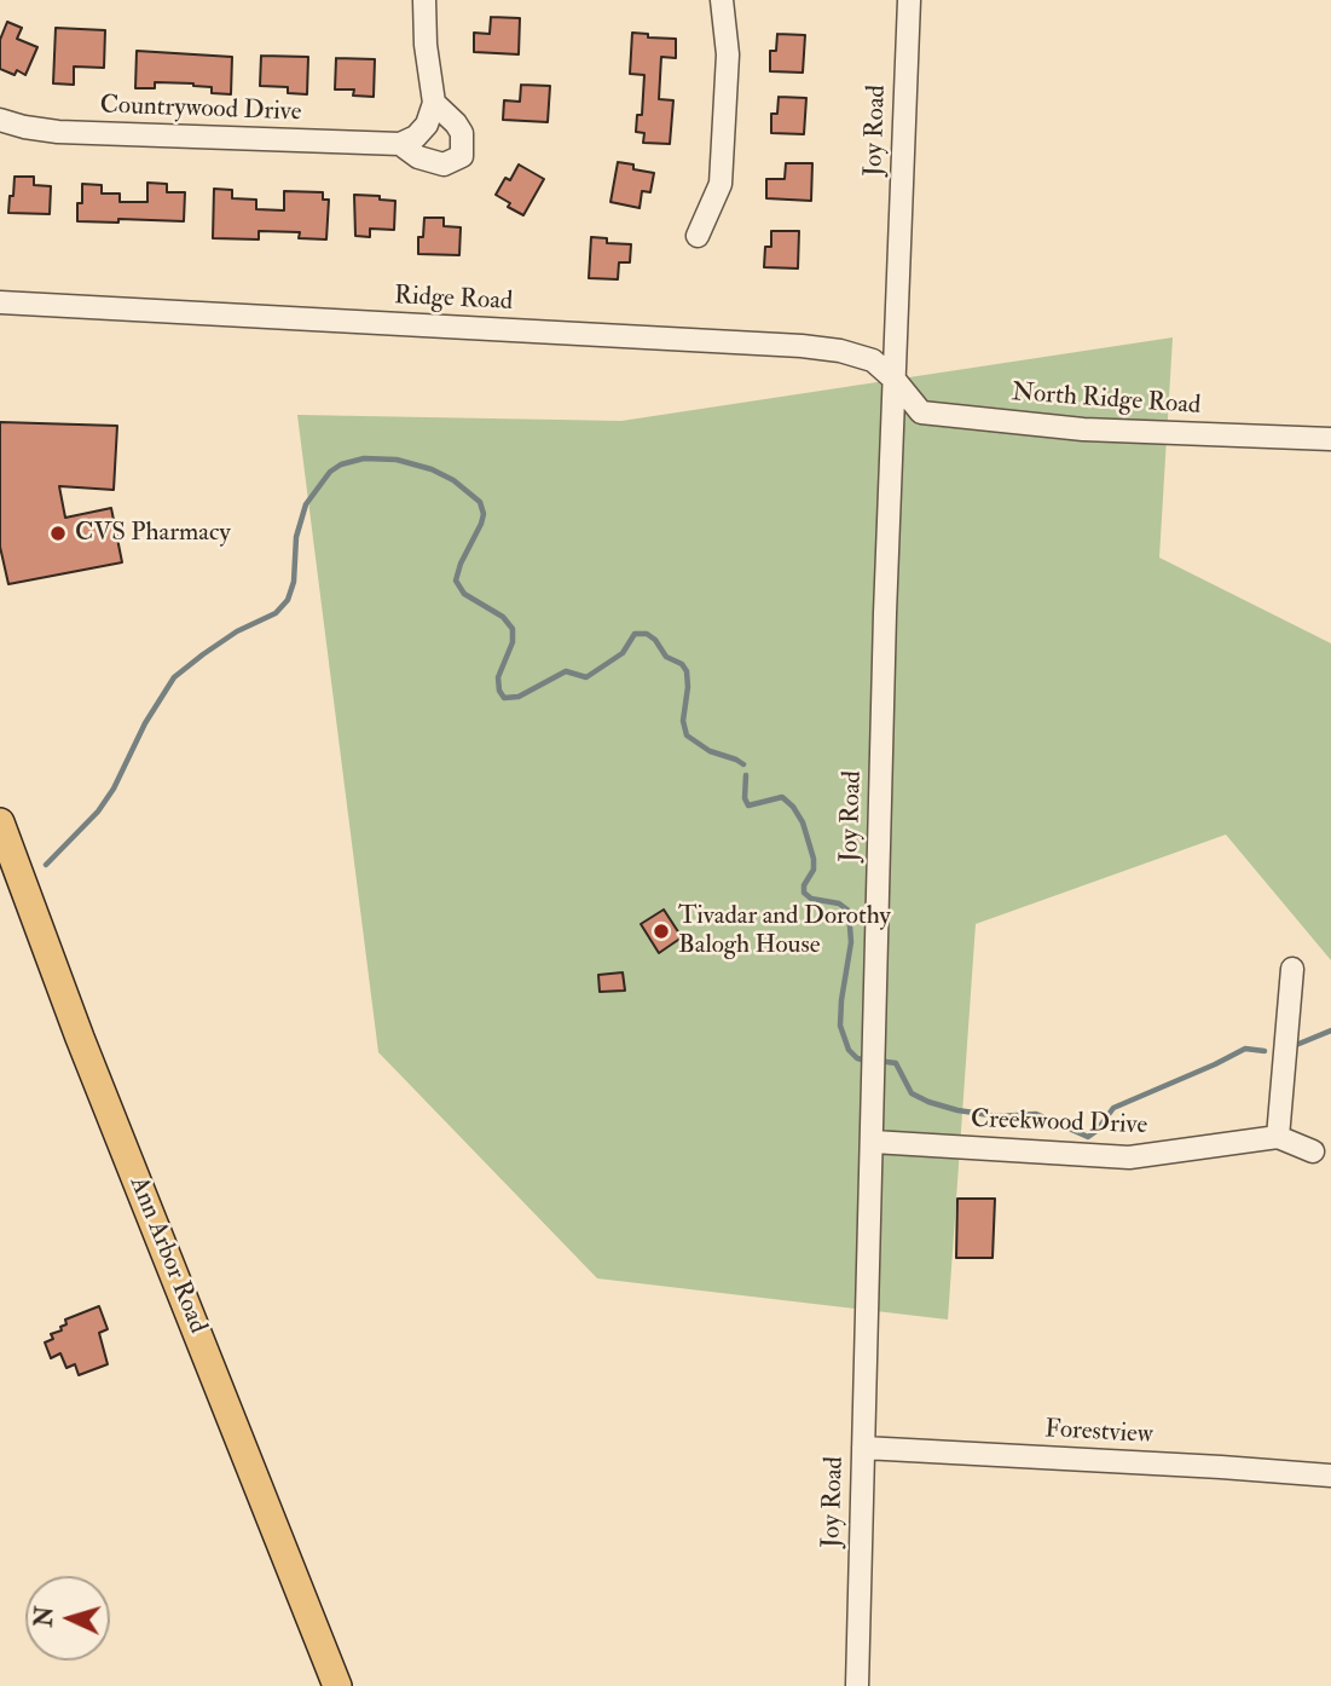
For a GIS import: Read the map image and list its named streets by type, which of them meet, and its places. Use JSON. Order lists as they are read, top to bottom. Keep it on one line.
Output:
{"streets":{"main road":["Ann Arbor Road"],"street":["Countrywood Drive","Joy Road","Ridge Road","North Ridge Road","Creekwood Drive","Forestview"]},"crossings":[["Joy Road","Ridge Road"],["Joy Road","North Ridge Road"],["Joy Road","Creekwood Drive"],["Joy Road","Forestview"],["Ridge Road","North Ridge Road"]],"places":["CVS Pharmacy","Tivadar and Dorothy Balogh House"],"north":"left"}
